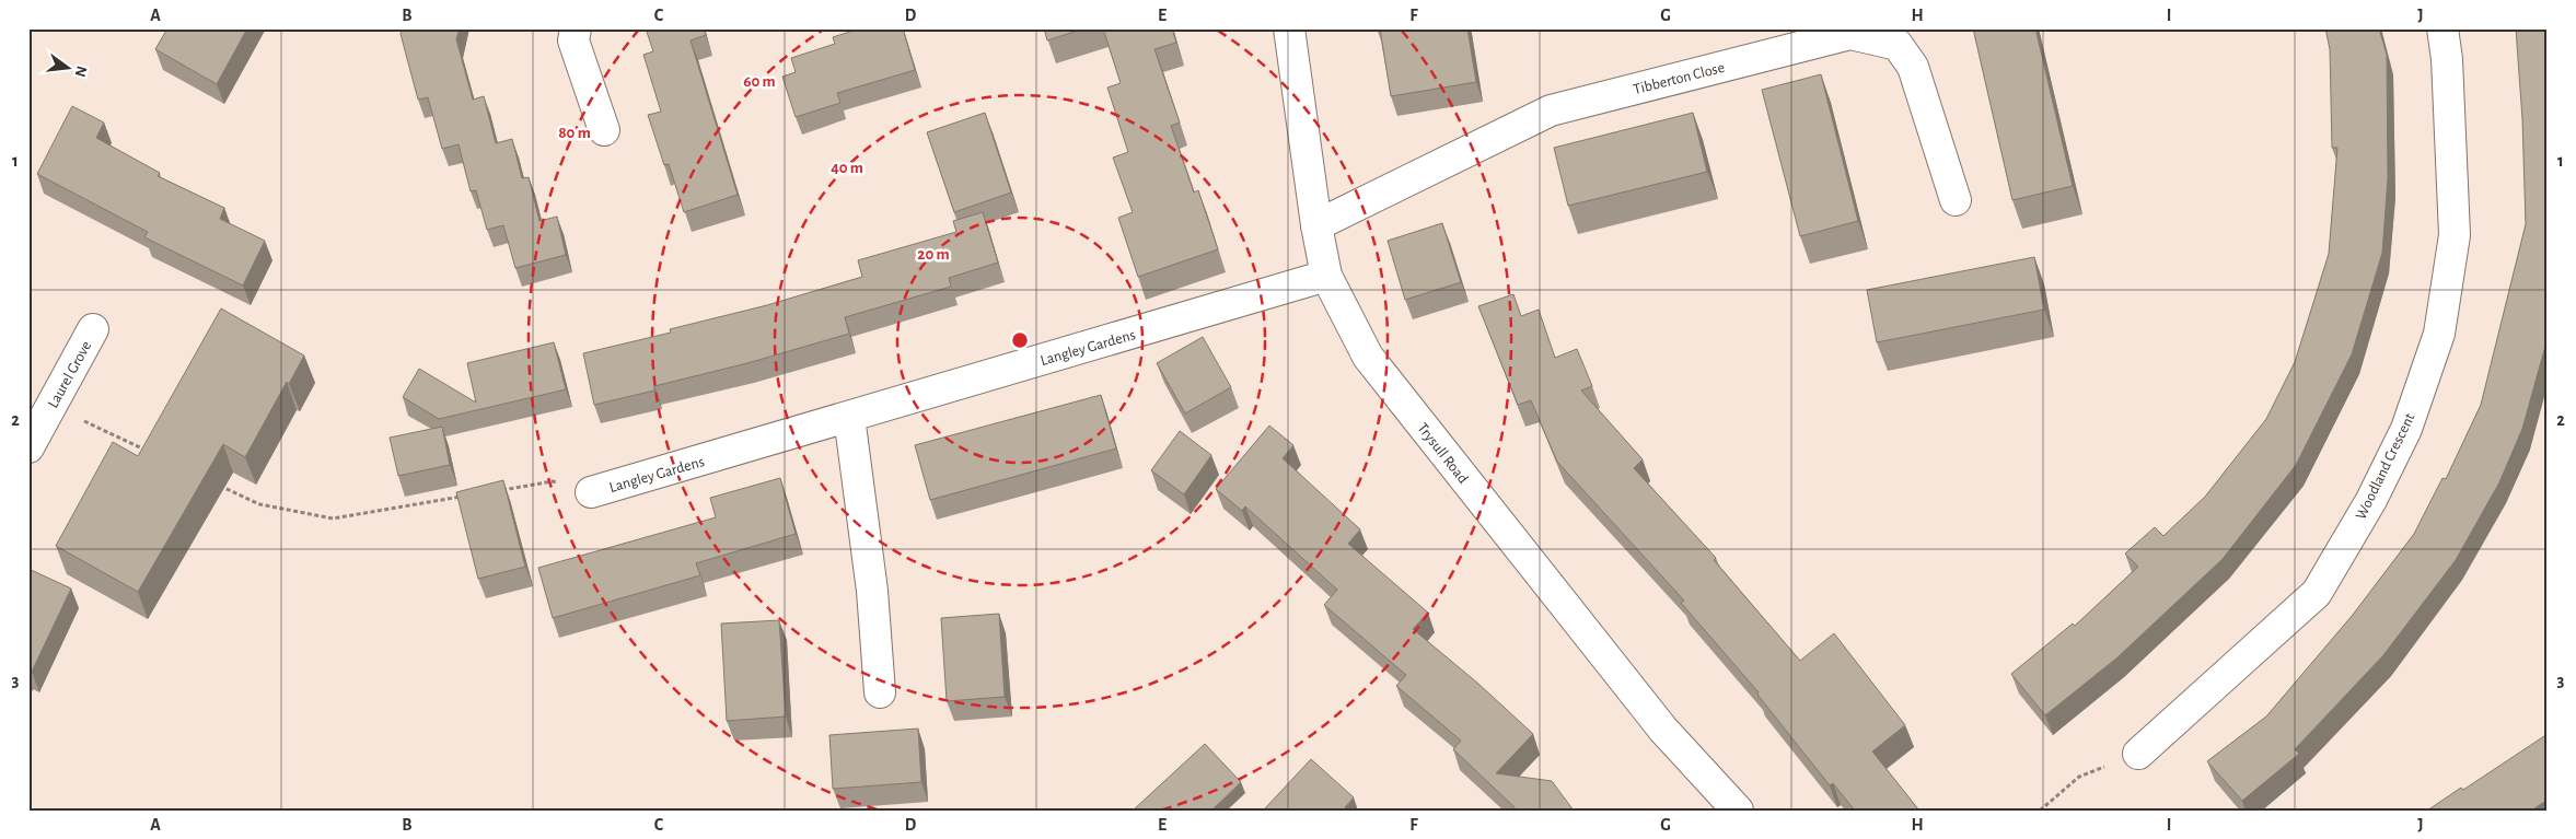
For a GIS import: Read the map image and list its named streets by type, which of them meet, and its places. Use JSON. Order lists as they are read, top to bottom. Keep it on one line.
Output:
{"streets":{"street":["Tibberton Close","Langley Gardens","Laurel Grove","Trysull Road","Woodland Crescent"]},"crossings":[["Tibberton Close","Trysull Road"],["Langley Gardens","Trysull Road"]],"north":"right","grid":{"columns":["A","B","C","D","E","F","G","H","I","J"],"rows":["1","2","3"]},"rings":["60 m","80 m","40 m","20 m"]}
